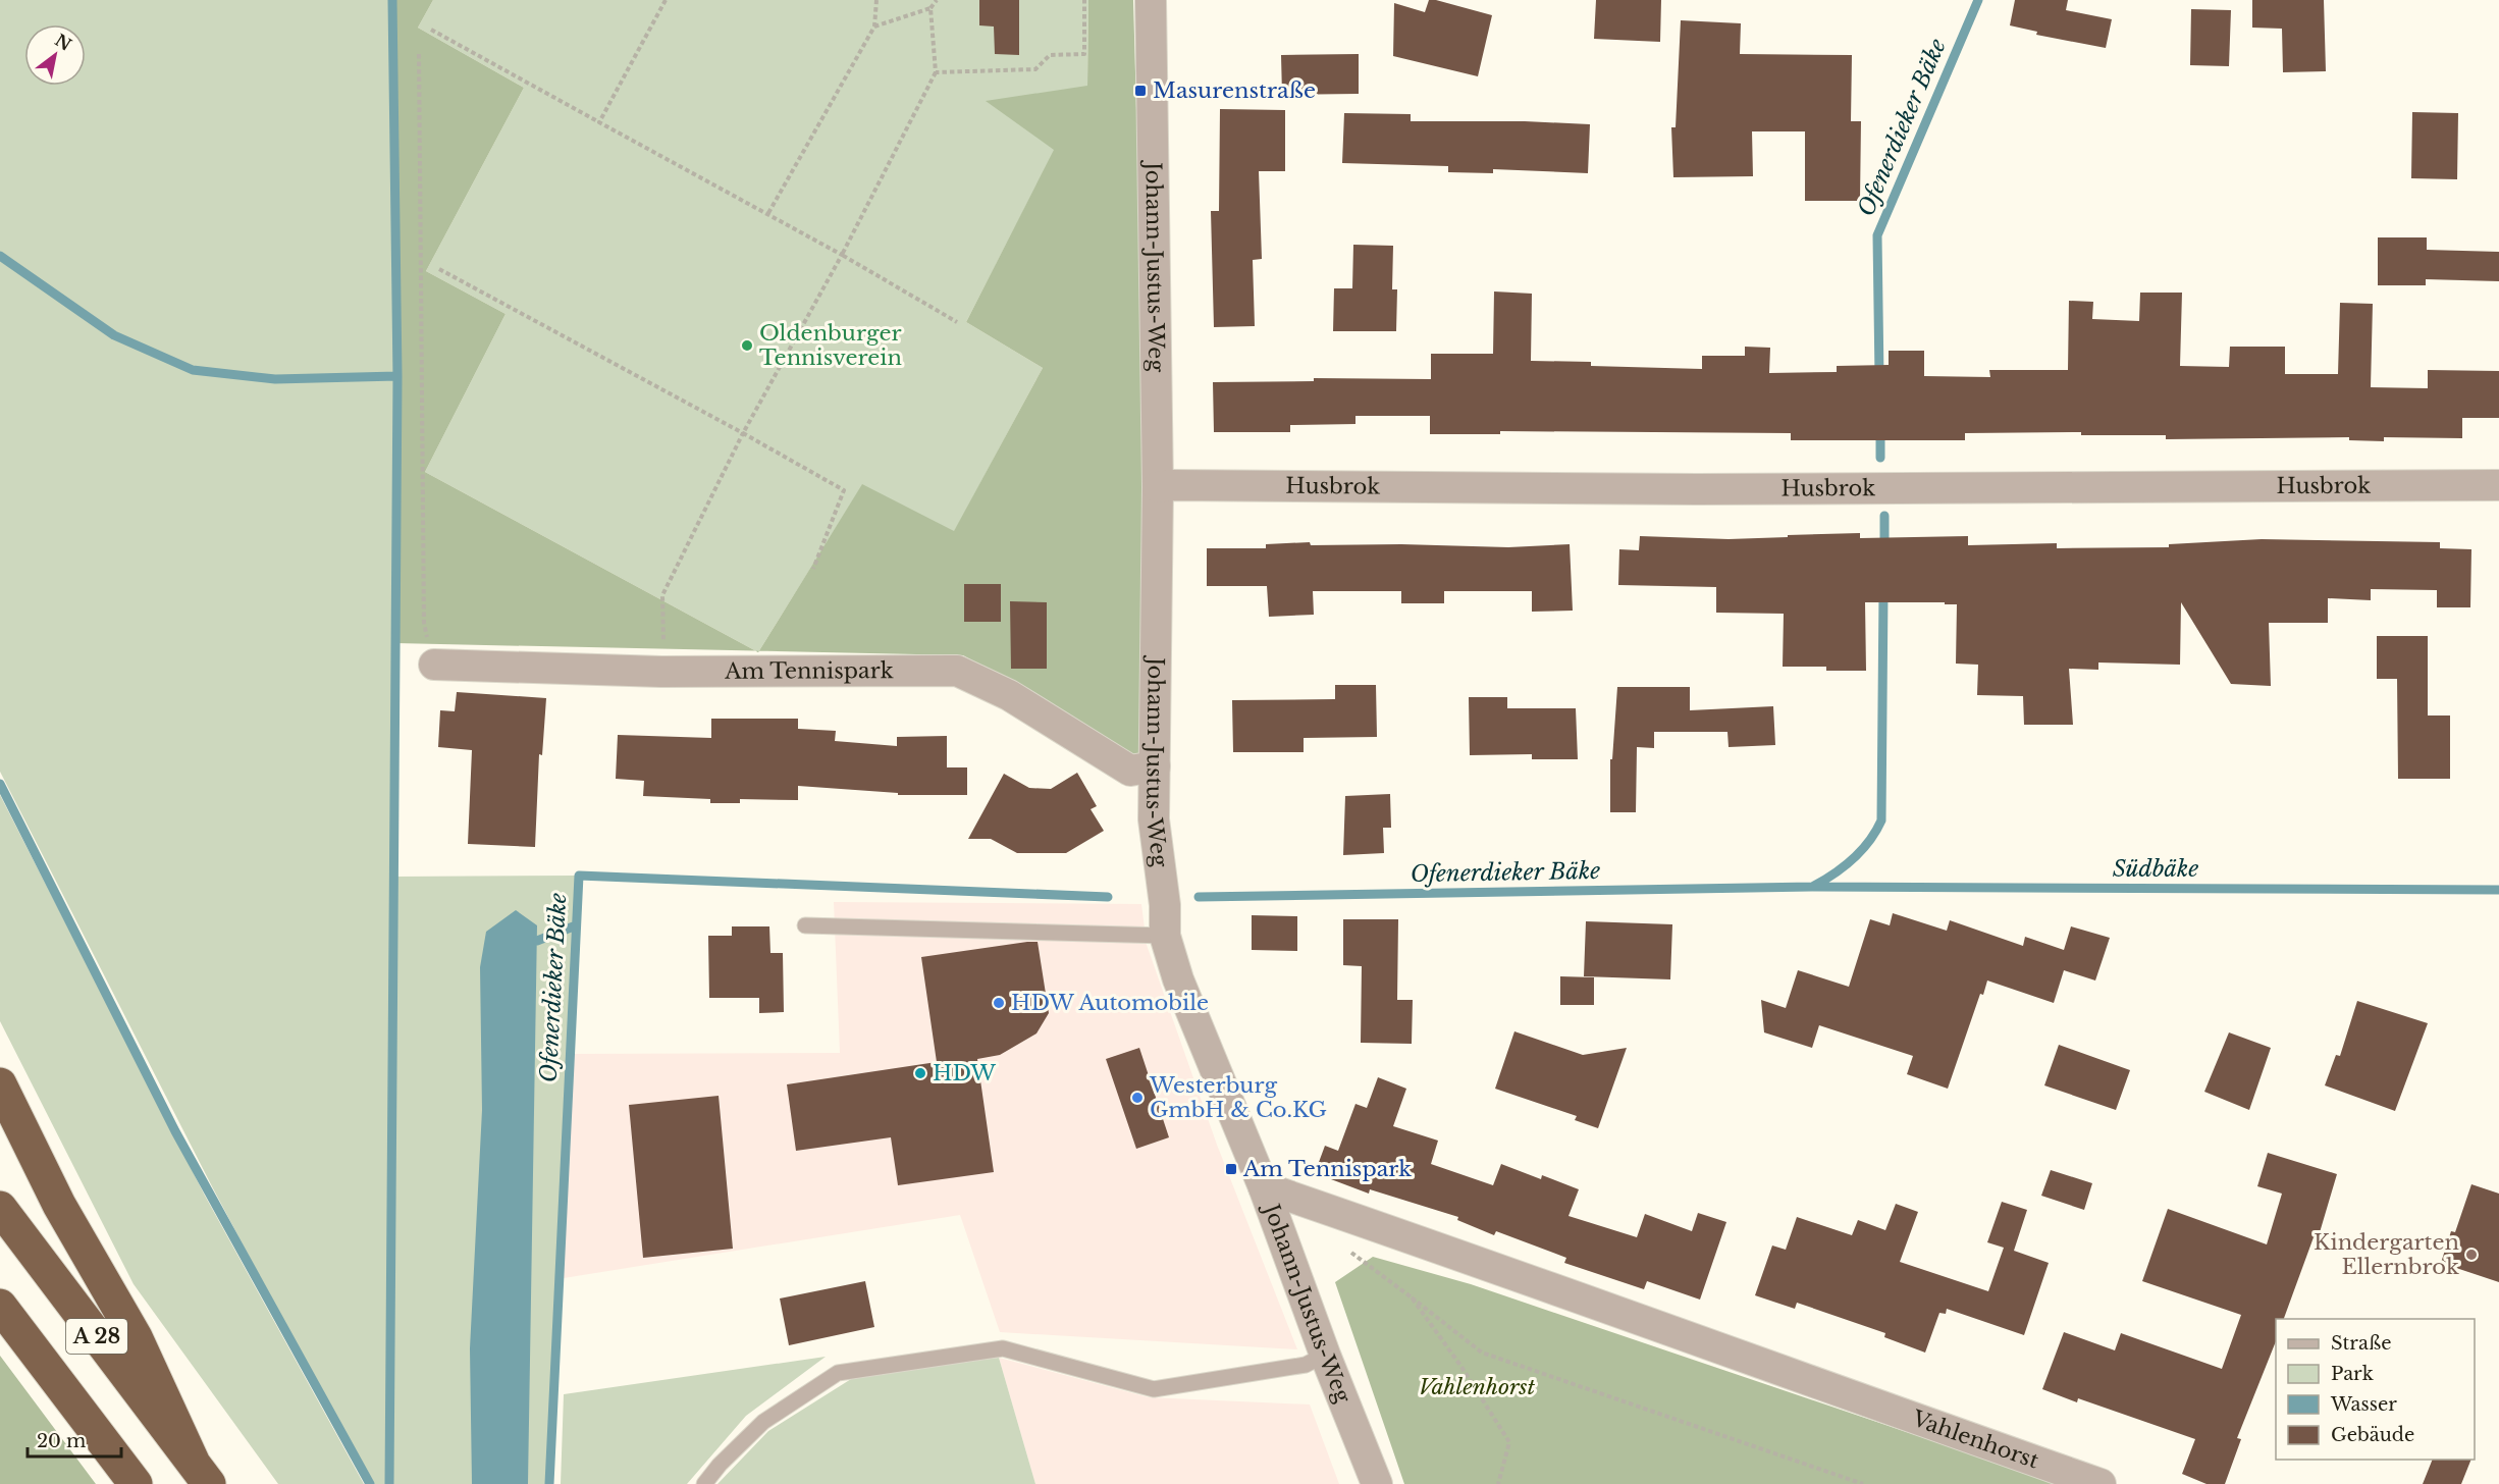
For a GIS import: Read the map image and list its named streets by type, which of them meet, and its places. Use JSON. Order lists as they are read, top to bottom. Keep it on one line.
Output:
{"streets":{"highway":["A 28"],"street":["Johann-Justus-Weg","Husbrok","Am Tennispark","Vahlenhorst"]},"crossings":[["Johann-Justus-Weg","Husbrok"],["Johann-Justus-Weg","Am Tennispark"],["Johann-Justus-Weg","Vahlenhorst"]],"water":["Ofenerdieker Bäke","Südbäke"],"parks":["Vahlenhorst"],"places":{"transit":["Masurenstraße","Am Tennispark"],"other":["Oldenburger Tennisverein","HDW Automobile","HDW","Westerburg GmbH & Co.KG","Kindergarten Ellernbrok"]},"legend":["Straße","Park","Wasser","Gebäude"],"scale_bar":"20 m","north":"top right"}
